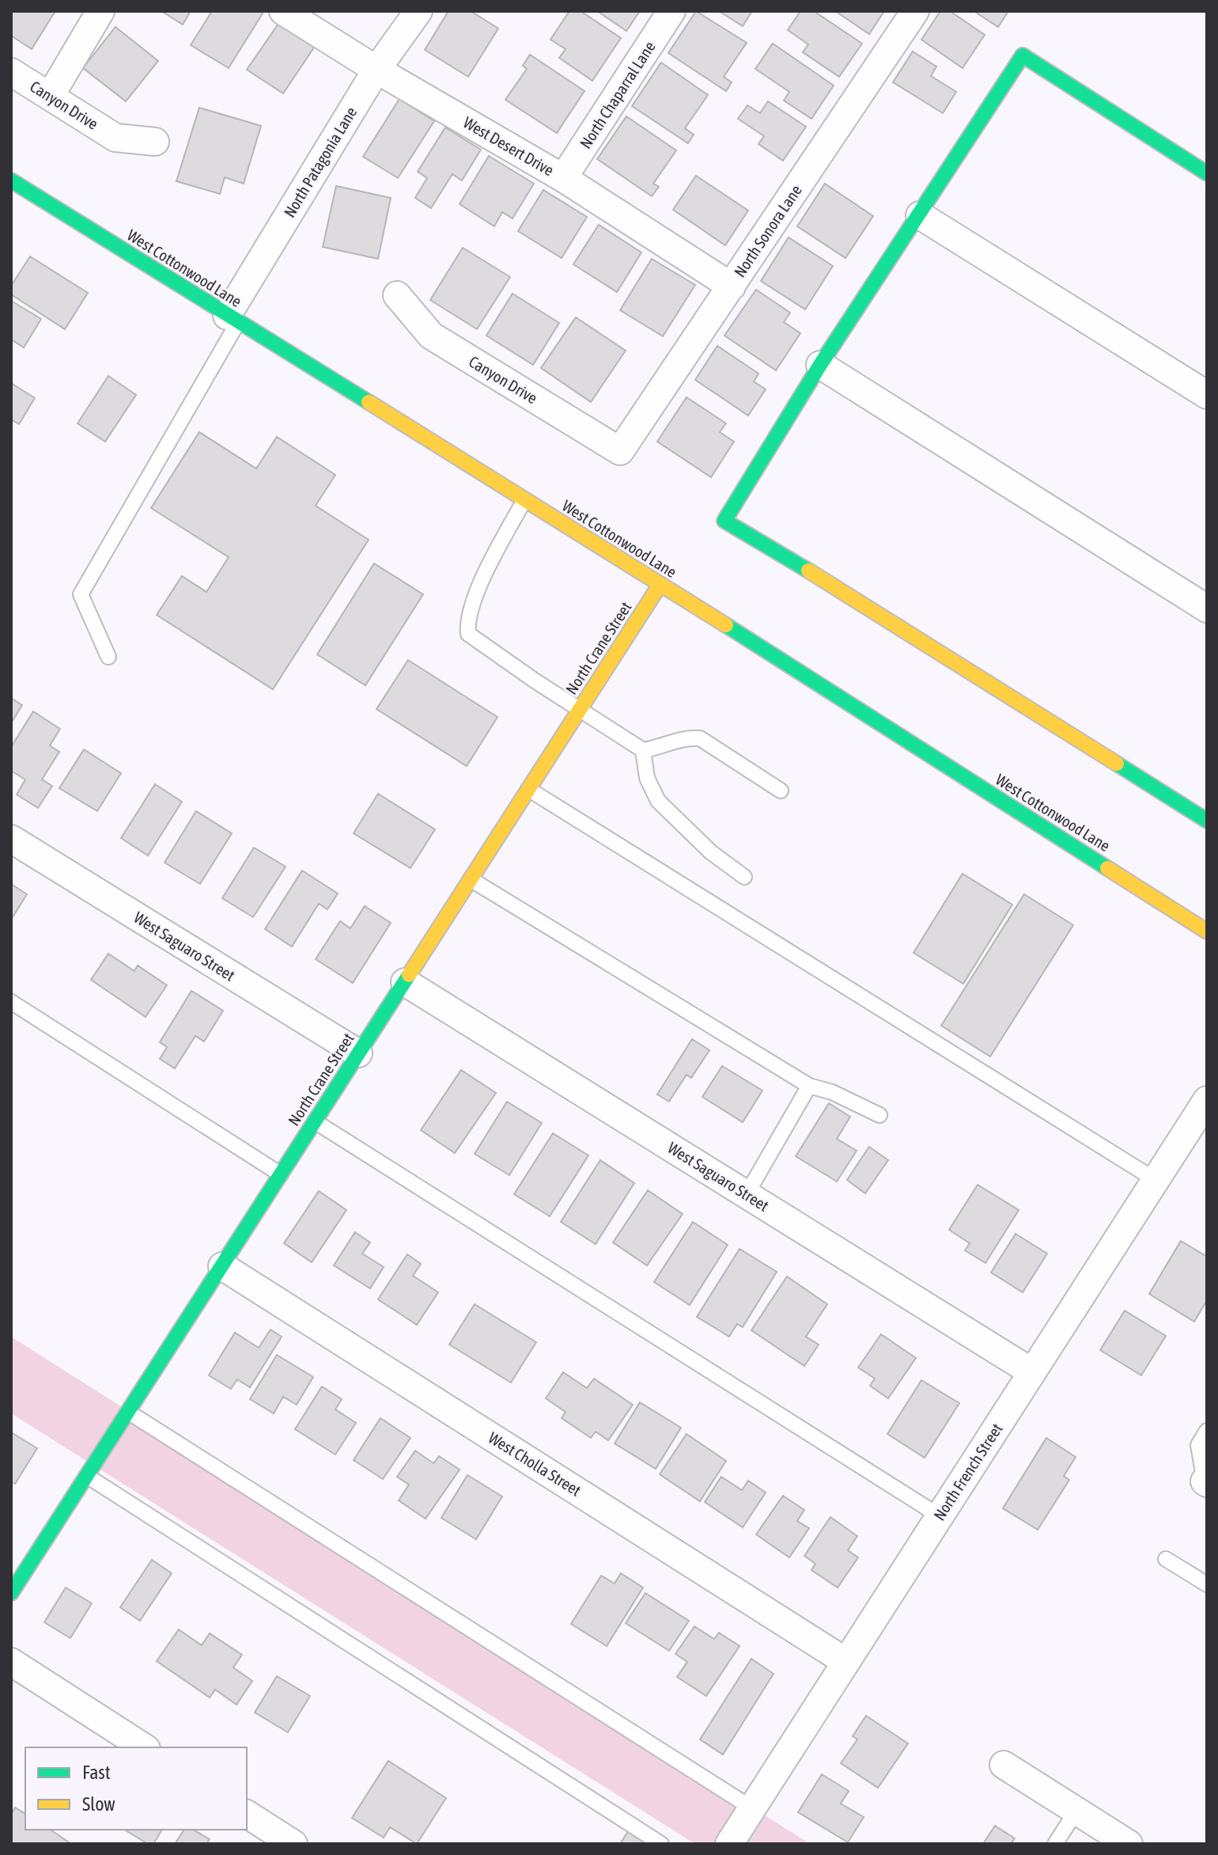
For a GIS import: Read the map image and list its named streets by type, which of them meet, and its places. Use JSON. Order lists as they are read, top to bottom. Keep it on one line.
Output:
{"streets":{"street":["North Chaparral Lane","Canyon Drive","West Desert Drive","North Patagonia Lane","North Sonora Lane","West Cottonwood Lane","North Crane Street","West Saguaro Street","West Cholla Street","North French Street"]},"crossings":[["North Chaparral Lane","West Desert Drive"],["Canyon Drive","North Sonora Lane"],["West Desert Drive","North Patagonia Lane"],["West Desert Drive","North Sonora Lane"],["North Patagonia Lane","West Cottonwood Lane"],["West Cottonwood Lane","North Crane Street"],["North Crane Street","West Saguaro Street"],["North Crane Street","West Cholla Street"],["West Saguaro Street","North French Street"],["West Cholla Street","North French Street"]],"legend":["Fast","Slow"]}
